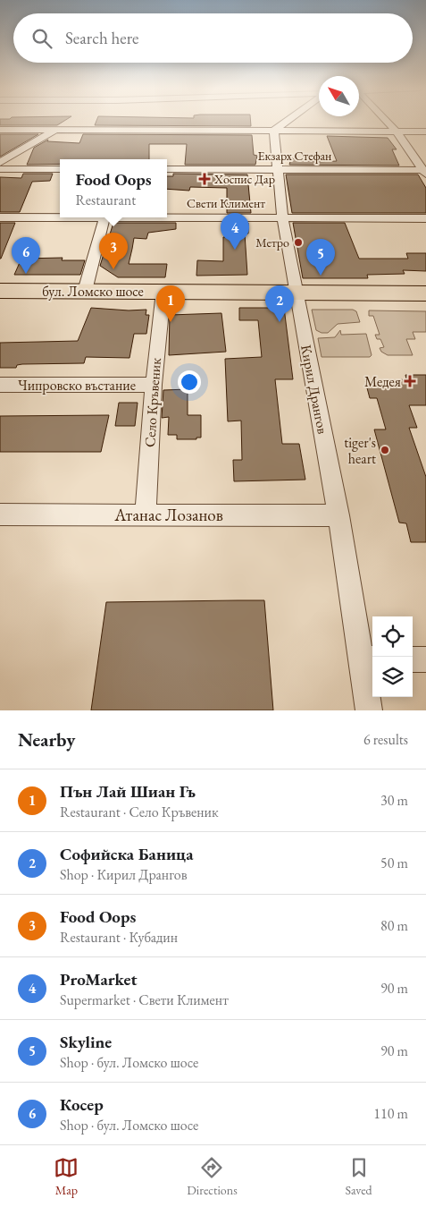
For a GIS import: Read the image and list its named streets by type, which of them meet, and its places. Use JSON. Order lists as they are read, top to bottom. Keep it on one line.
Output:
{"streets":{"main road":["бул. Ломско шосе"],"street":["Екзарх Стефан","Свети Климент","Чипровско въстание","Кирил Дрангов","Село Кръвеник","Атанас Лозанов"]},"crossings":[["Екзарх Стефан","Кирил Дрангов"],["Свети Климент","Кирил Дрангов"],["бул. Ломско шосе","Кирил Дрангов"],["бул. Ломско шосе","Село Кръвеник"],["Чипровско въстание","Село Кръвеник"],["Кирил Дрангов","Атанас Лозанов"],["Село Кръвеник","Атанас Лозанов"]],"places":{"health":["Хоспис Дар","Медея"],"other":["Метро","tiger's heart"]},"north":"top left","page":{"search":"Search here","popup":["Food Oops","Restaurant"],"pins":["4","3","6","5","1","2"],"heading":["Nearby","6 results"],"list":[{"mark":"1","name":"Пън Лай Шиан Гъ","note":"Restaurant · Село Кръвеник","value":"30 m"},{"mark":"2","name":"Софийска Баница","note":"Shop · Кирил Дрангов","value":"50 m"},{"mark":"3","name":"Food Oops","note":"Restaurant · Кубадин","value":"80 m"},{"mark":"4","name":"ProMarket","note":"Supermarket · Свети Климент","value":"90 m"},{"mark":"5","name":"Skyline","note":"Shop · бул. Ломско шосе","value":"90 m"},{"mark":"6","name":"Косер","note":"Shop · бул. Ломско шосе","value":"110 m"}],"nav":["Map","Directions","Saved"]}}
